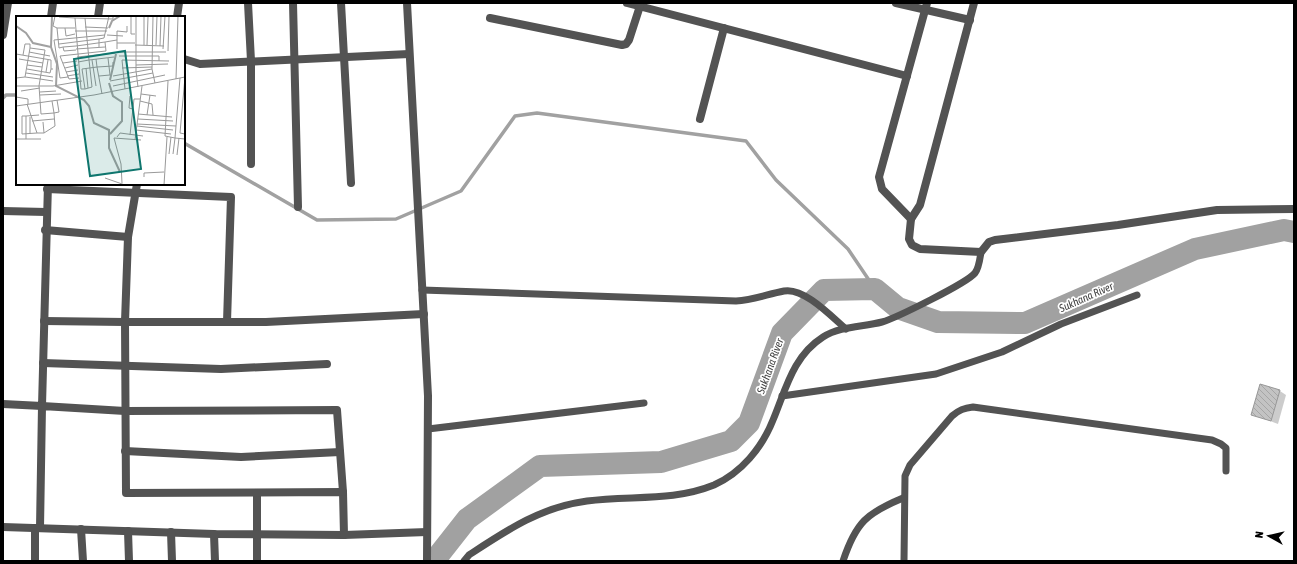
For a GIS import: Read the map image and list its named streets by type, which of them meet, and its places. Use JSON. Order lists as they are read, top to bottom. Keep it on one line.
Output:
{"water":["Sukhana River"],"north":"left"}
